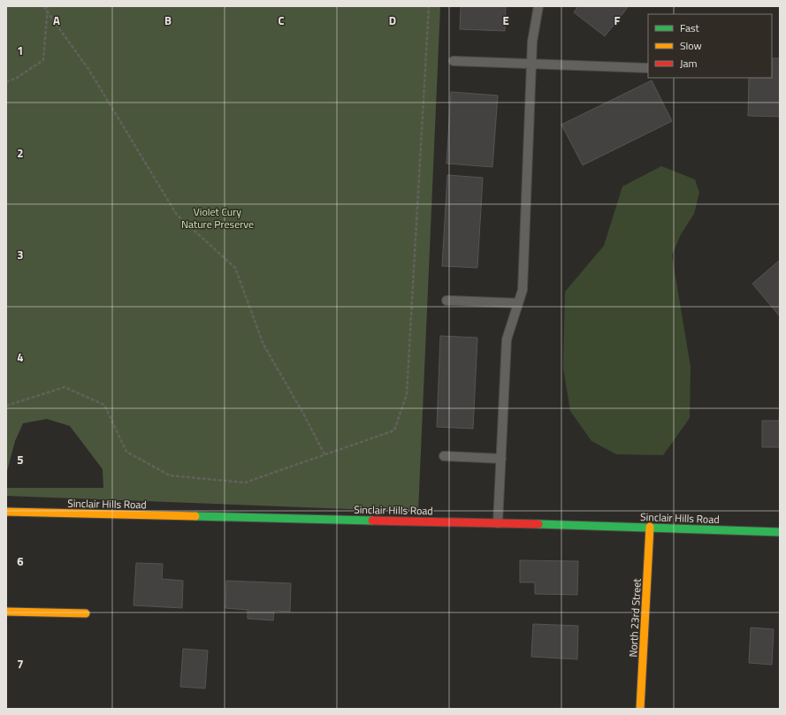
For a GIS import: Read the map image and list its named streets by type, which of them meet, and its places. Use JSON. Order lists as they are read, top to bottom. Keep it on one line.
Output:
{"streets":{"street":["Sinclair Hills Road","North 23rd Street"]},"crossings":[["Sinclair Hills Road","North 23rd Street"]],"parks":["Violet Cury Nature Preserve"],"legend":["Fast","Slow","Jam"],"grid":{"columns":["A","B","C","D","E","F"],"rows":["1","2","3","4","5","6","7"]}}
